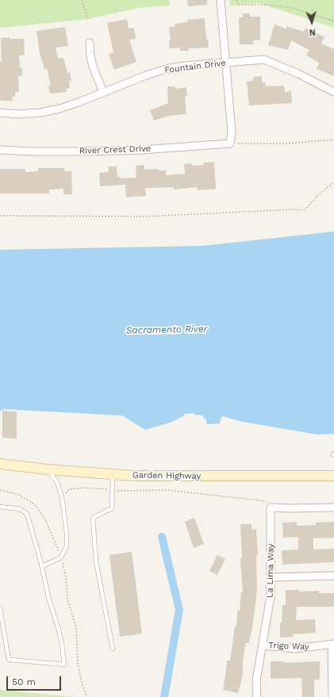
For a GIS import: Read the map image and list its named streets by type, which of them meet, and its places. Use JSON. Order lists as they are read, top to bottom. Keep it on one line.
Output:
{"streets":{"main road":["Garden Highway"],"street":["Fountain Drive","River Crest Drive","La Lima Way","Trigo Way"]},"crossings":[["La Lima Way","Trigo Way"]],"water":["Sacramento River"],"scale_bar":"50 m","north":"bottom"}
